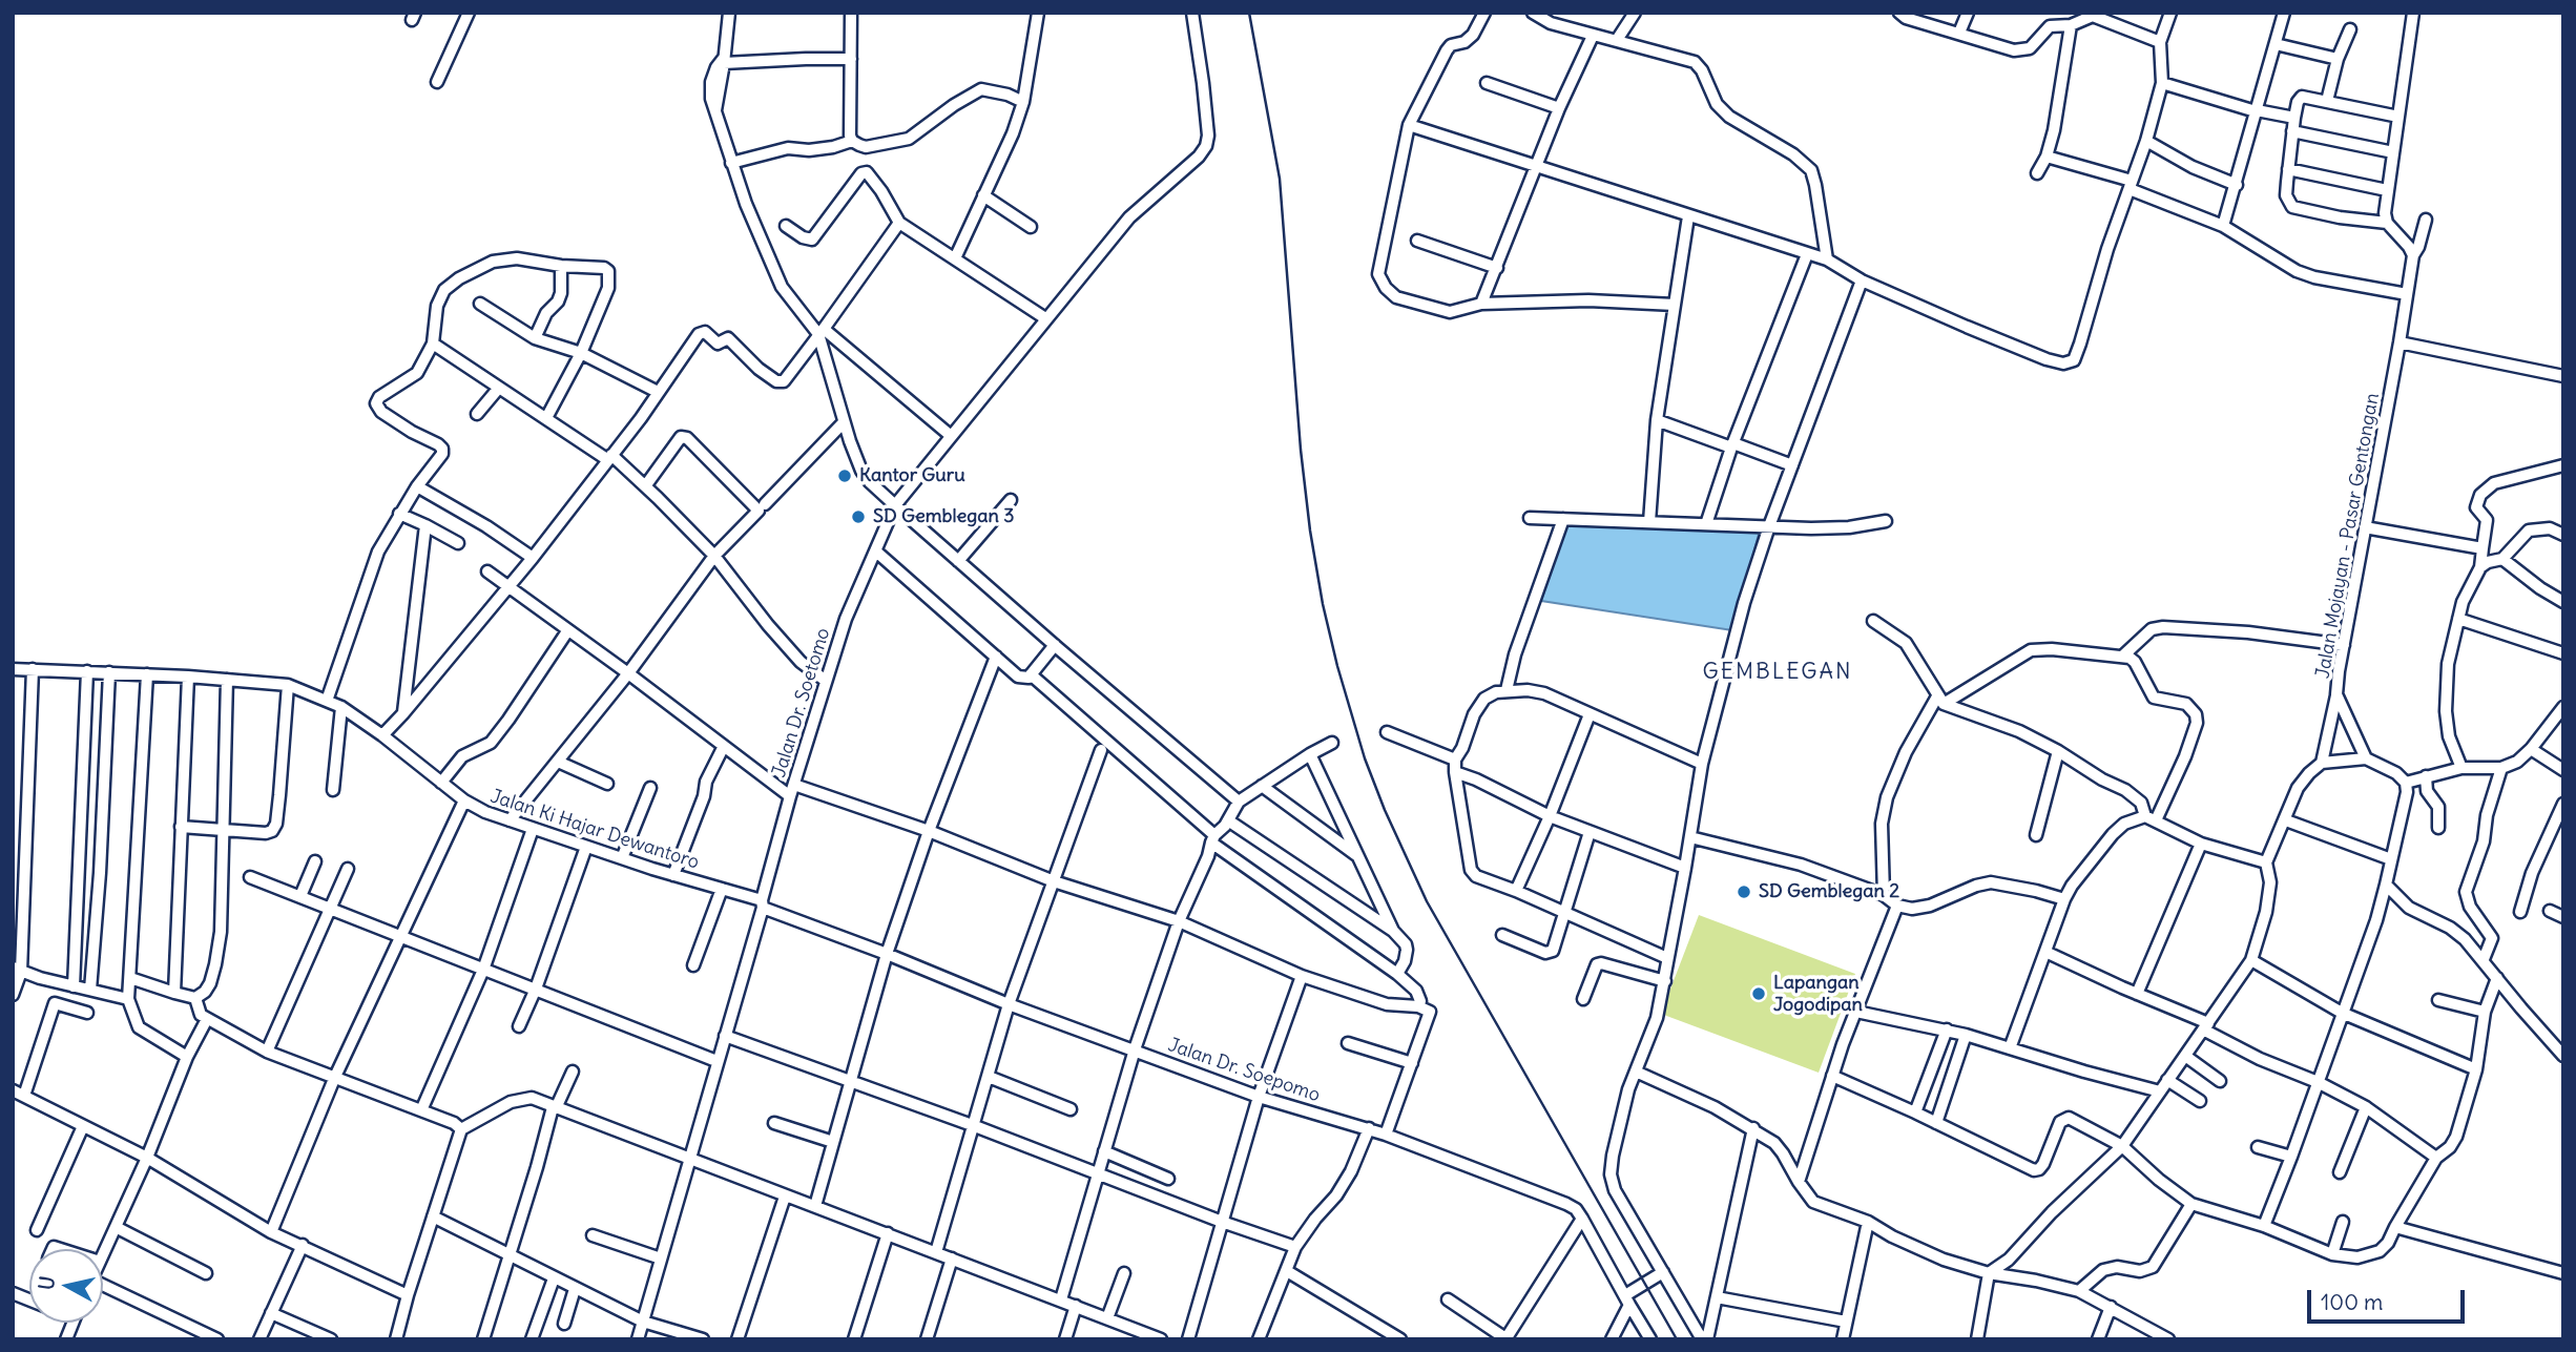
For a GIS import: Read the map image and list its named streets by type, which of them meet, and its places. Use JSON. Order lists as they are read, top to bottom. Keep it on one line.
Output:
{"streets":{"street":["Jalan Mojayan - Pasar Gentongan","Jalan Dr. Soetomo","Jalan Ki Hajar Dewantoro","Jalan Dr. Soepomo"]},"crossings":[["Jalan Dr. Soetomo","Jalan Ki Hajar Dewantoro"],["Jalan Dr. Soetomo","Jalan Dr. Soepomo"],["Jalan Ki Hajar Dewantoro","Jalan Dr. Soepomo"]],"districts":["GEMBLEGAN"],"places":["Kantor Guru","SD Gemblegan 3","SD Gemblegan 2","Lapangan Jogodipan"],"scale_bar":"100 m","north":"left"}
